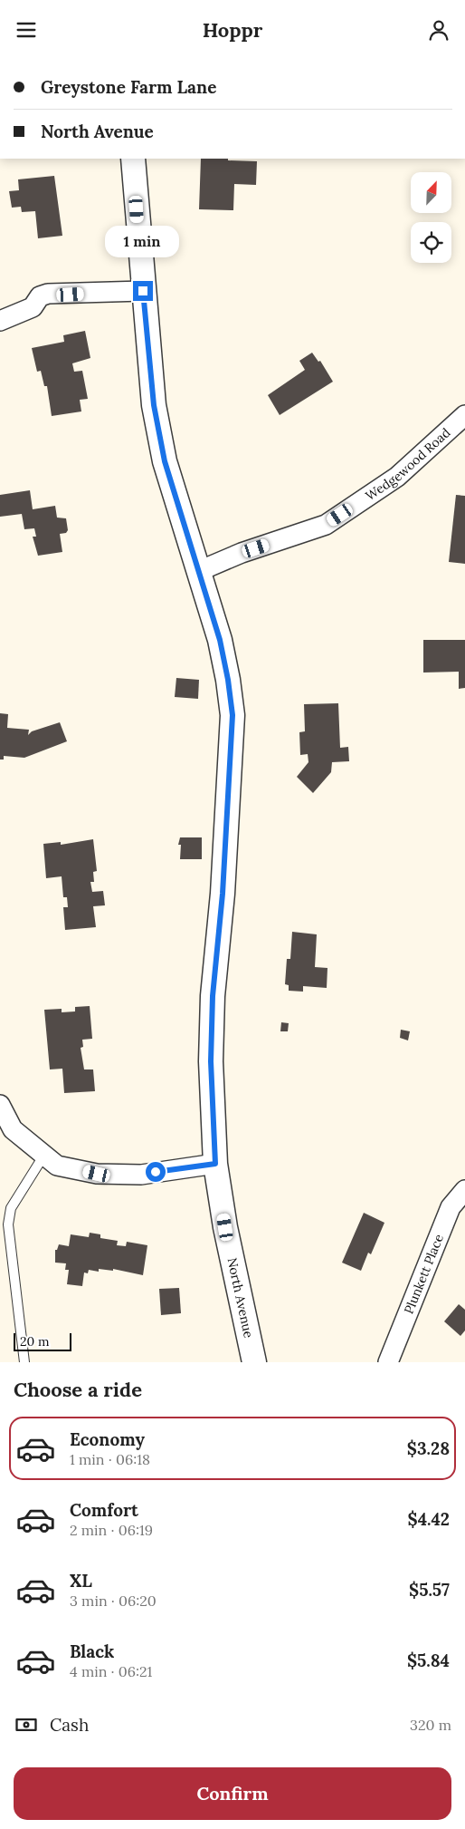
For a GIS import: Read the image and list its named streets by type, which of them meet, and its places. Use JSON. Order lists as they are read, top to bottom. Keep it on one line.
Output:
{"streets":{"street":["Wedgewood Road","Plunkett Place","North Avenue"]},"crossings":[["Wedgewood Road","North Avenue"]],"scale_bar":"20 m","north":"top right","page":{"header":"Hoppr","banner":["Greystone Farm Lane","North Avenue"],"bubble":"1 min","scale":"20 m","heading":"Choose a ride","list":[{"name":"Economy","note":"1 min · 06:18","value":"$3.28"},{"name":"Comfort","note":"2 min · 06:19","value":"$4.42"},{"name":"XL","note":"3 min · 06:20","value":"$5.57"},{"name":"Black","note":"4 min · 06:21","value":"$5.84"}],"pay":["Cash","320 m"],"buttons":"Confirm"}}
